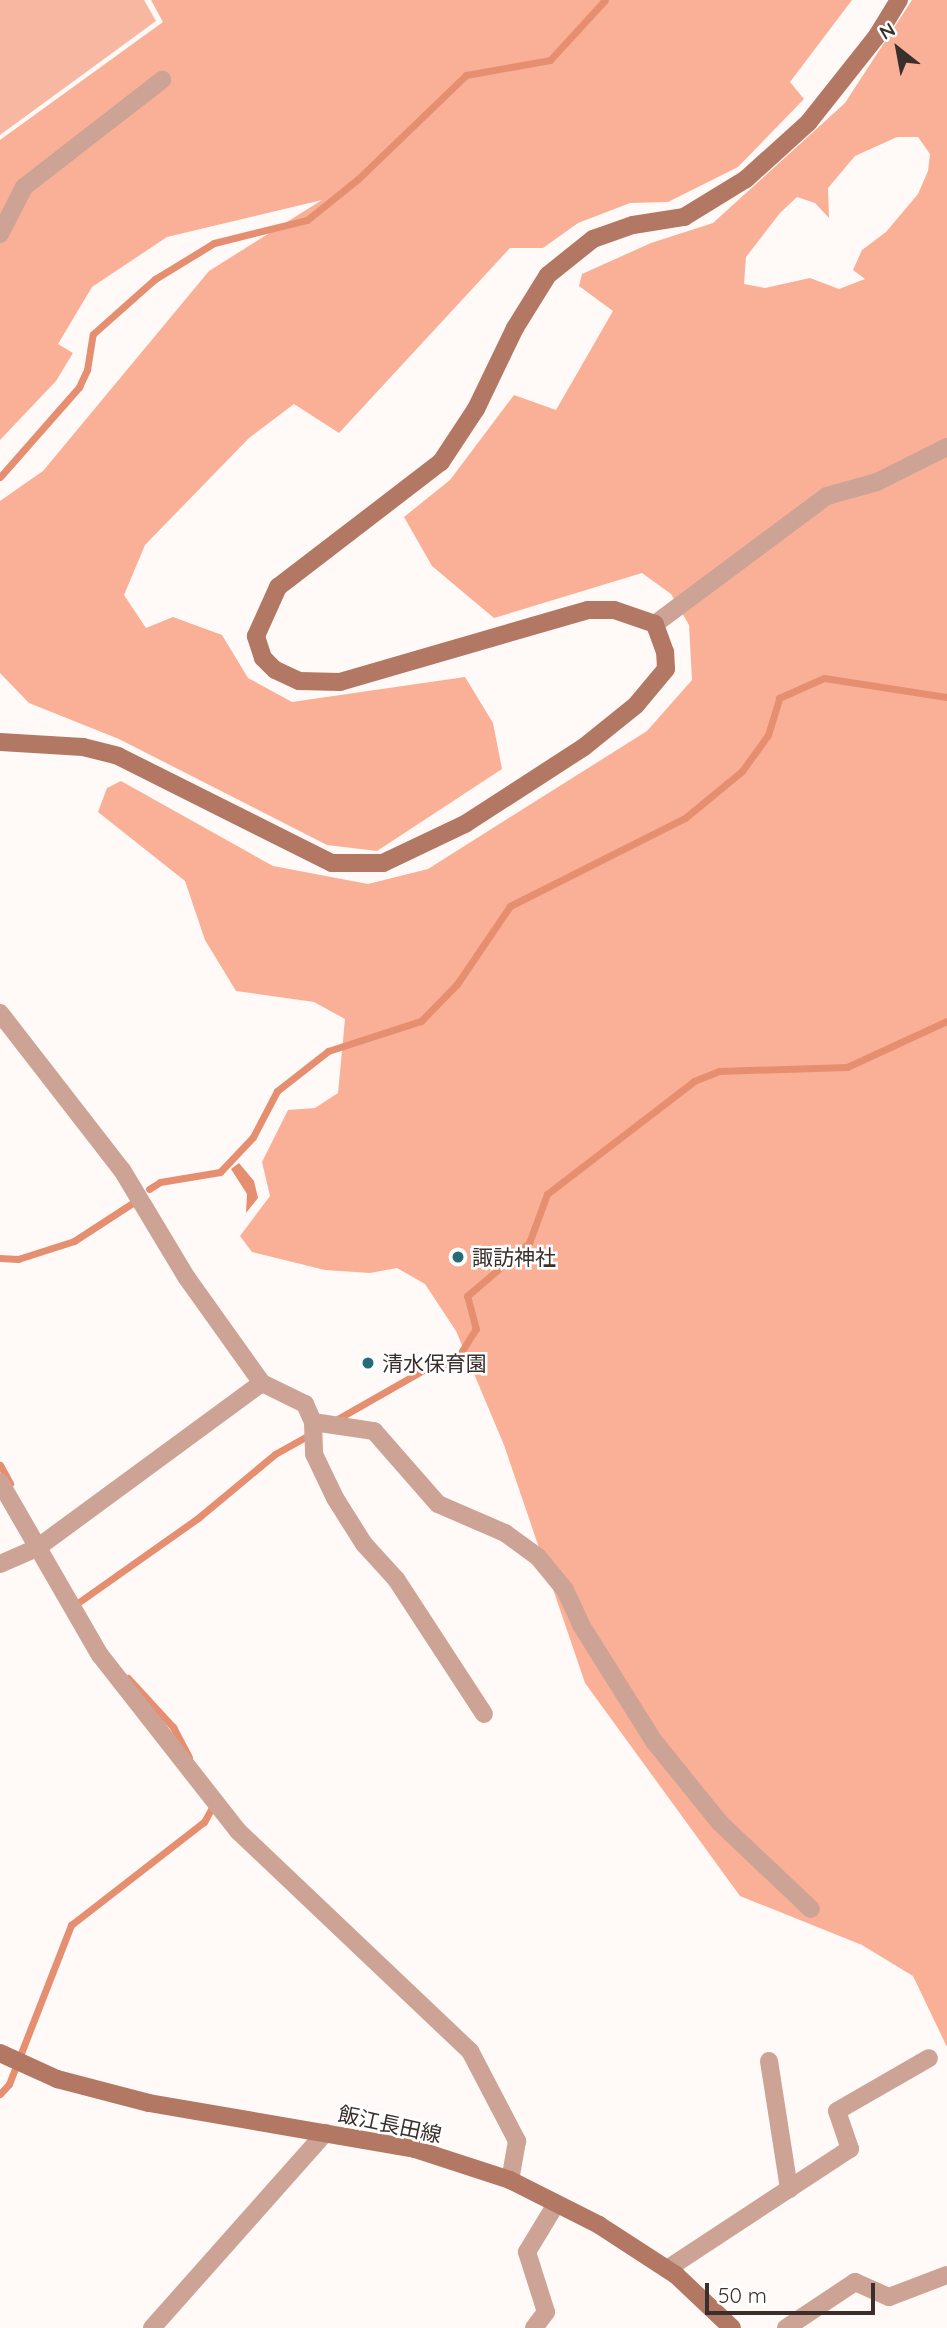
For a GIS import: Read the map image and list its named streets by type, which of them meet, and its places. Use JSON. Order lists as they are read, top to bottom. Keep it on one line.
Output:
{"streets":{"street":["飯江長田線"]},"places":["諏訪神社","清水保育園"],"scale_bar":"50 m","north":"top left"}
